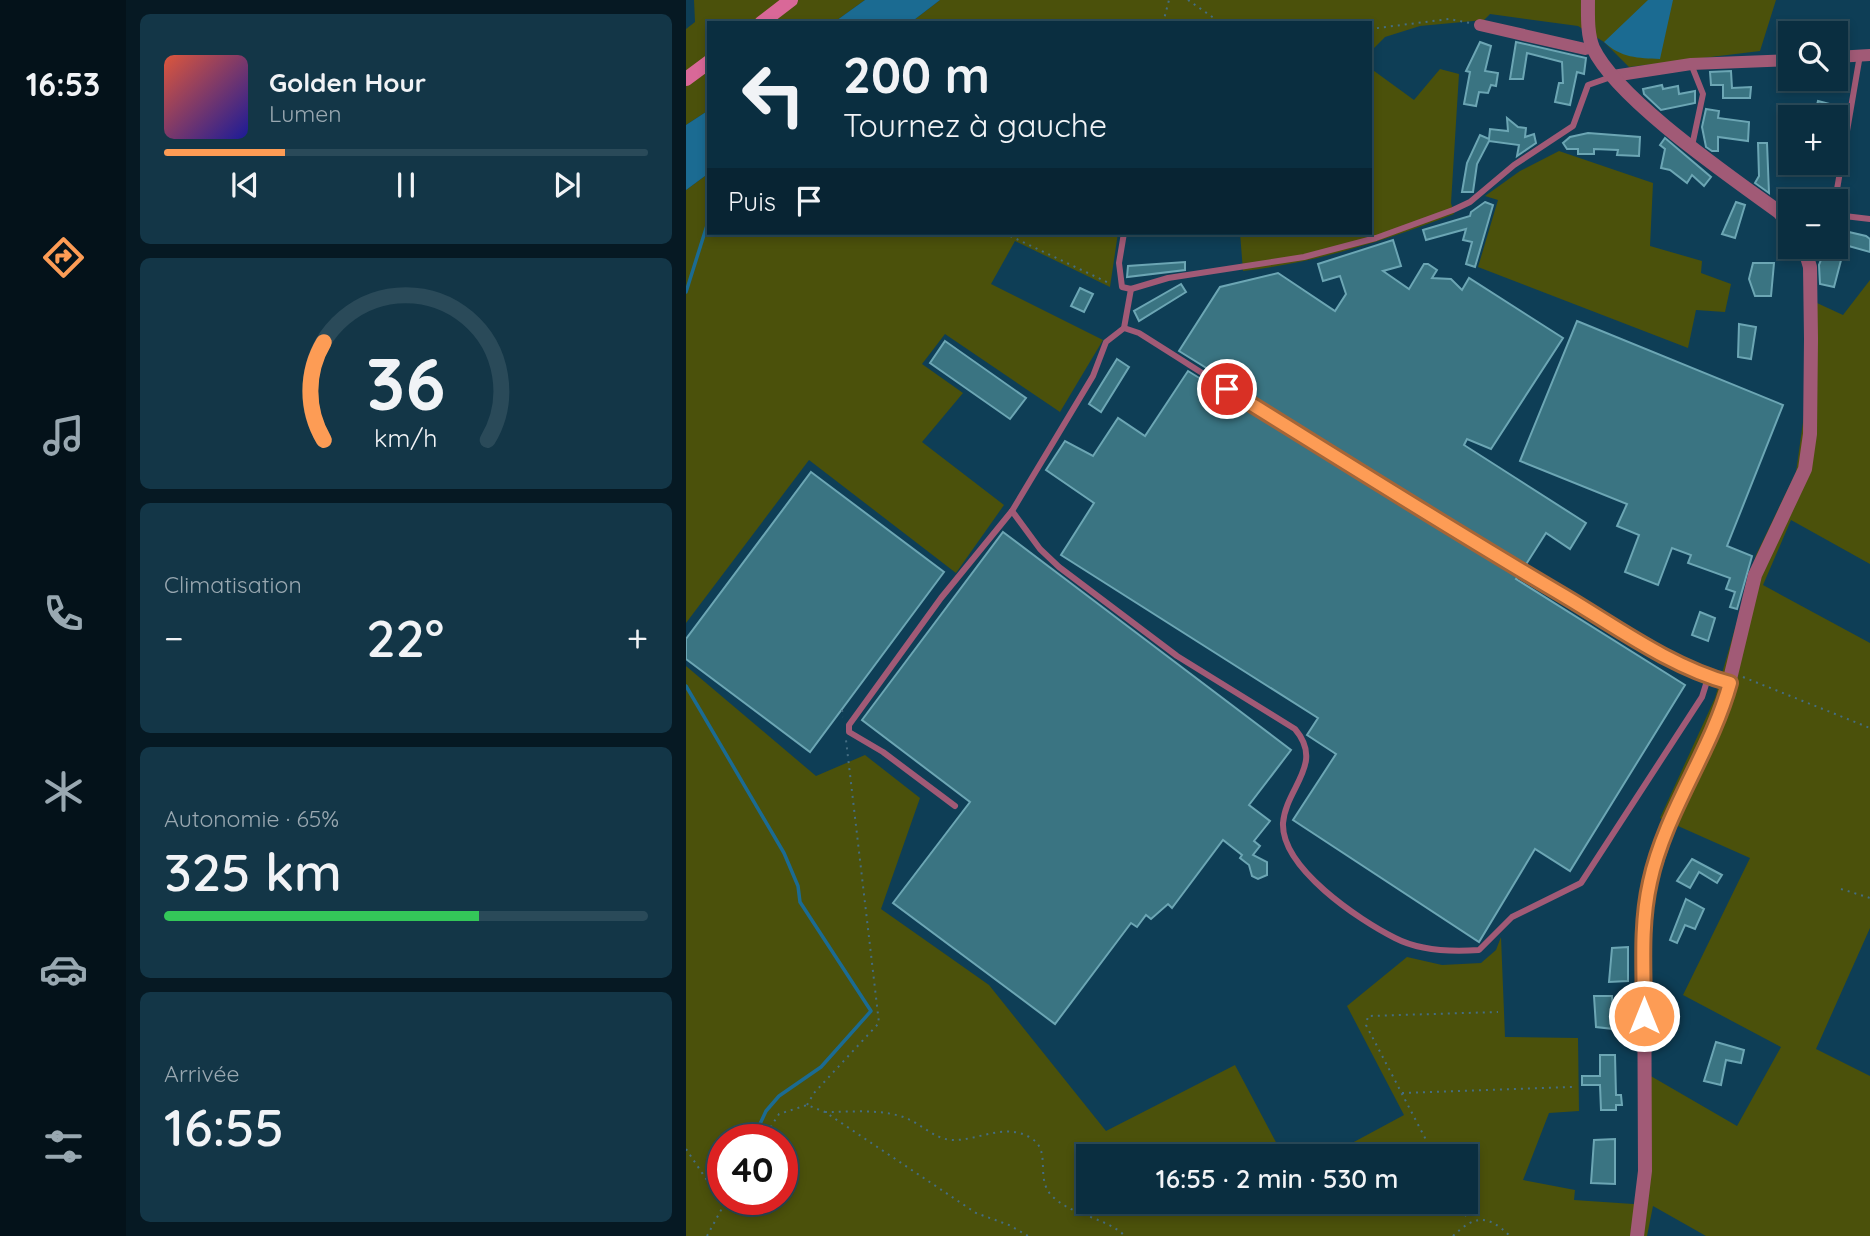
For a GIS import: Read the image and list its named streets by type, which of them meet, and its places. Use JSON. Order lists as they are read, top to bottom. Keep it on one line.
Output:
{"page":{"tabs":"16:53","map_buttons":["+","−"],"turn":["200 m","Tournez à gauche"],"song":["Golden Hour","Lumen"],"then":"Puis","tile":["Climatisation",["Autonomie · 65%","325 km"],["Arrivée","16:55"]],"heat":["−","22°","+"],"limit":"40","trip":"16:55 · 2 min · 530 m","gauge":["36","km/h"]}}
